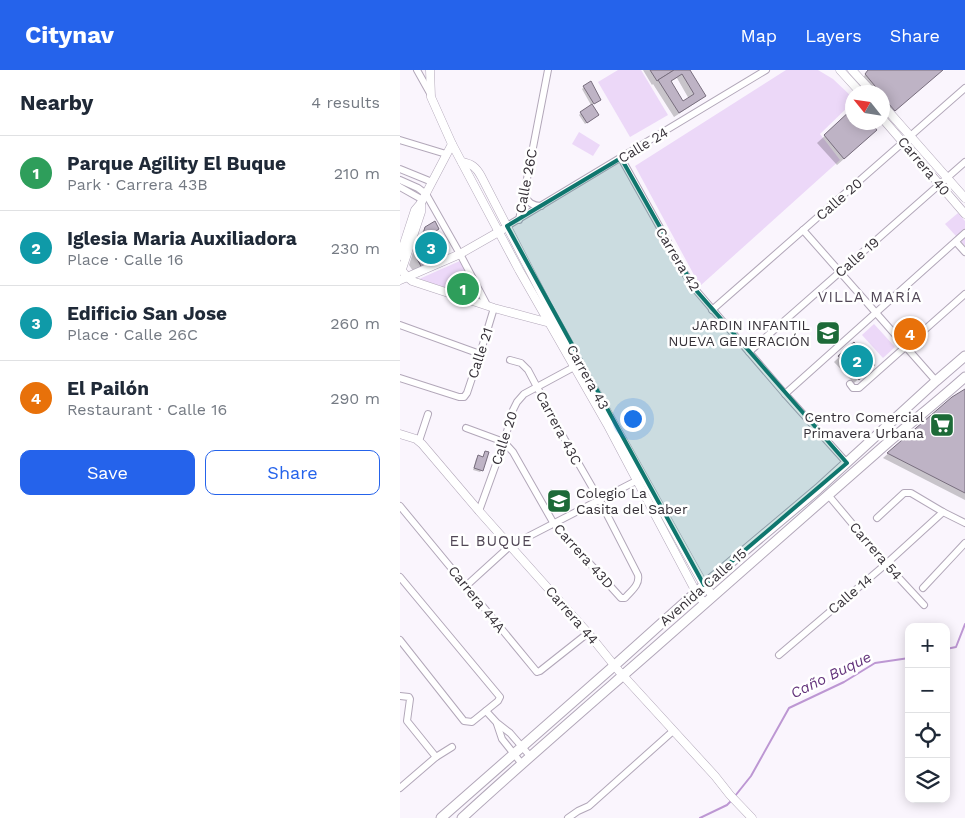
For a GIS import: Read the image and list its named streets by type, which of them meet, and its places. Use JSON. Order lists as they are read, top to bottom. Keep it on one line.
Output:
{"streets":{"main road":["Avenida Calle 15"],"street":["Calle 24","Carrera 40","Calle 26C","Calle 20","Calle 19","Carrera 42","Calle 21","Carrera 43","Carrera 43C","Carrera 54","Carrera 43D","Calle 14","Carrera 44A","Carrera 44"]},"crossings":[["Calle 24","Calle 26C"],["Calle 24","Carrera 42"],["Carrera 40","Calle 20"],["Carrera 40","Calle 19"],["Calle 26C","Carrera 43"],["Calle 20","Carrera 42"],["Calle 20","Carrera 43"],["Calle 20","Carrera 43C"],["Calle 20","Carrera 43D"],["Calle 20","Carrera 44"],["Calle 19","Carrera 42"],["Carrera 42","Avenida Calle 15"],["Carrera 43","Avenida Calle 15"],["Carrera 43C","Carrera 43D"],["Carrera 54","Avenida Calle 15"],["Carrera 54","Calle 14"],["Avenida Calle 15","Carrera 44"],["Carrera 44A","Carrera 44"]],"districts":["VILLA MARÍA","EL BUQUE"],"water":["Caño Buque"],"places":{"school or university":["JARDIN INFANTIL NUEVA GENERACIÓN","Colegio La Casita del Saber"],"supermarket":["Centro Comercial Primavera Urbana"]},"north":"top left","page":{"header":"Citynav","nav":["Map","Layers","Share"],"heading":["Nearby","4 results"],"list":[{"mark":"1","name":"Parque Agility El Buque","note":"Park · Carrera 43B","value":"210 m"},{"mark":"2","name":"Iglesia Maria Auxiliadora","note":"Place · Calle 16","value":"230 m"},{"mark":"3","name":"Edificio San Jose","note":"Place · Calle 26C","value":"260 m"},{"mark":"4","name":"El Pailón","note":"Restaurant · Calle 16","value":"290 m"}],"pins":["3","1","4","2"],"buttons":["Save","Share"],"map_buttons":["+","−"]}}
